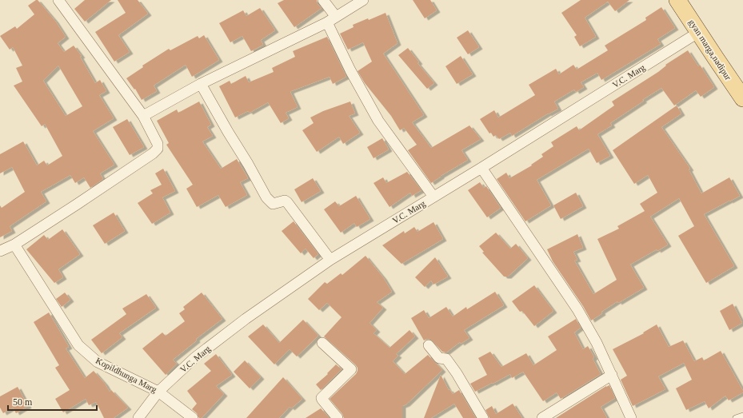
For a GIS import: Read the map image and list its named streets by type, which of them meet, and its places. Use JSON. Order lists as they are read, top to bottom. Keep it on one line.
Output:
{"streets":{"main road":["gyan marga,nadipur"],"street":["V.C. Marg","Kopildhunga Marg"]},"crossings":[["gyan marga,nadipur","V.C. Marg"],["V.C. Marg","Kopildhunga Marg"]],"scale_bar":"50 m"}
